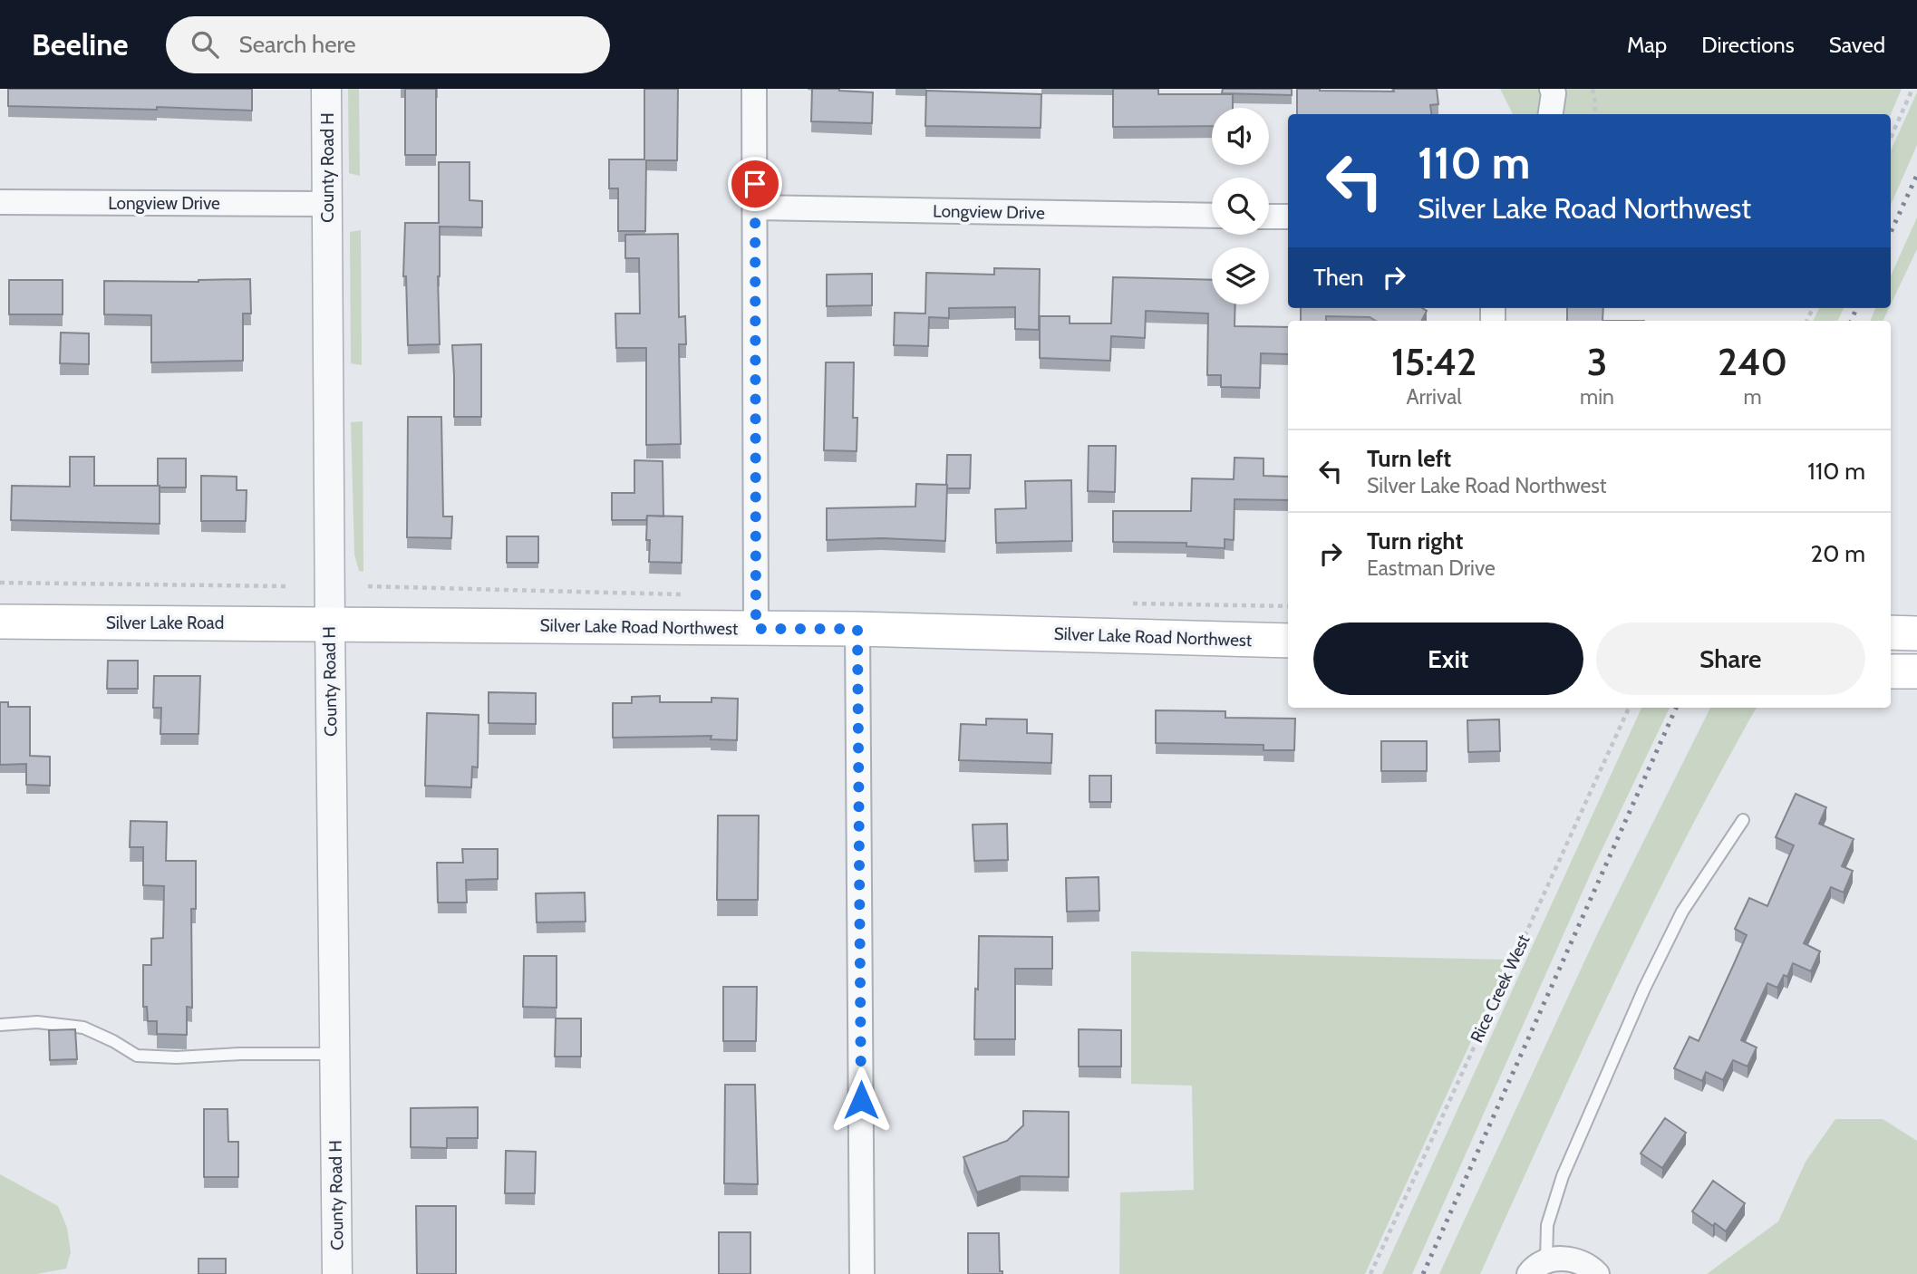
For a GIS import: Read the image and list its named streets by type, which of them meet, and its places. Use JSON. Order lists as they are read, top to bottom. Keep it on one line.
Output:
{"streets":{"main road":["Silver Lake Road","Silver Lake Road Northwest"],"street":["County Road H","Longview Drive"],"path":["Rice Creek West"]},"crossings":[["County Road H","Longview Drive"],["County Road H","Silver Lake Road"],["County Road H","Silver Lake Road Northwest"],["Silver Lake Road","Silver Lake Road Northwest"]],"page":{"header":"Beeline","search":"Search here","nav":["Map","Directions","Saved"],"turn":["110 m","Silver Lake Road Northwest"],"then":"Then","eta":["15:42","Arrival","3","min","240","m"],"list":[{"name":"Turn left","note":"Silver Lake Road Northwest","value":"110 m"},{"name":"Turn right","note":"Eastman Drive","value":"20 m"}],"buttons":["Exit","Share"]}}
